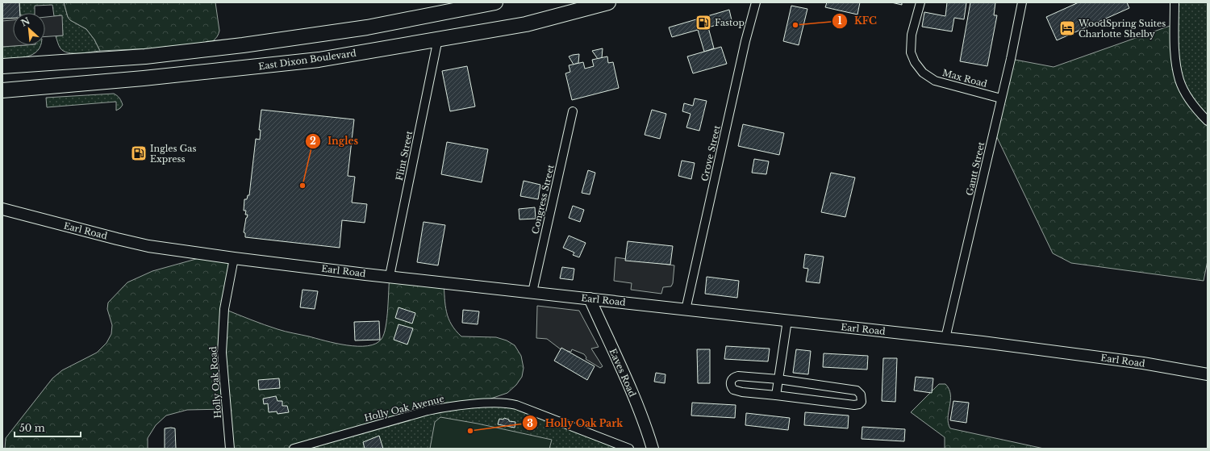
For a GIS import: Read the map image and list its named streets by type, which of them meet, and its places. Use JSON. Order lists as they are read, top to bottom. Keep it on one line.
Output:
{"streets":{"highway":["East Dixon Boulevard"],"main road":["Earl Road","Eaves Road"],"street":["Max Road","Grove Street","Flint Street","Gantt Street","Congress Street","Holly Oak Road","Holly Oak Avenue"]},"crossings":[["East Dixon Boulevard","Flint Street"],["Max Road","Gantt Street"],["Grove Street","Earl Road"],["Flint Street","Earl Road"],["Gantt Street","Earl Road"],["Congress Street","Earl Road"],["Earl Road","Eaves Road"],["Earl Road","Holly Oak Road"]],"places":{"fuel station":["Fastop","Ingles Gas Express"],"other":["KFC","Ingles","Holly Oak Park"],"hotel":["WoodSpring Suites Charlotte Shelby"]},"scale_bar":"50 m","north":"top left"}
